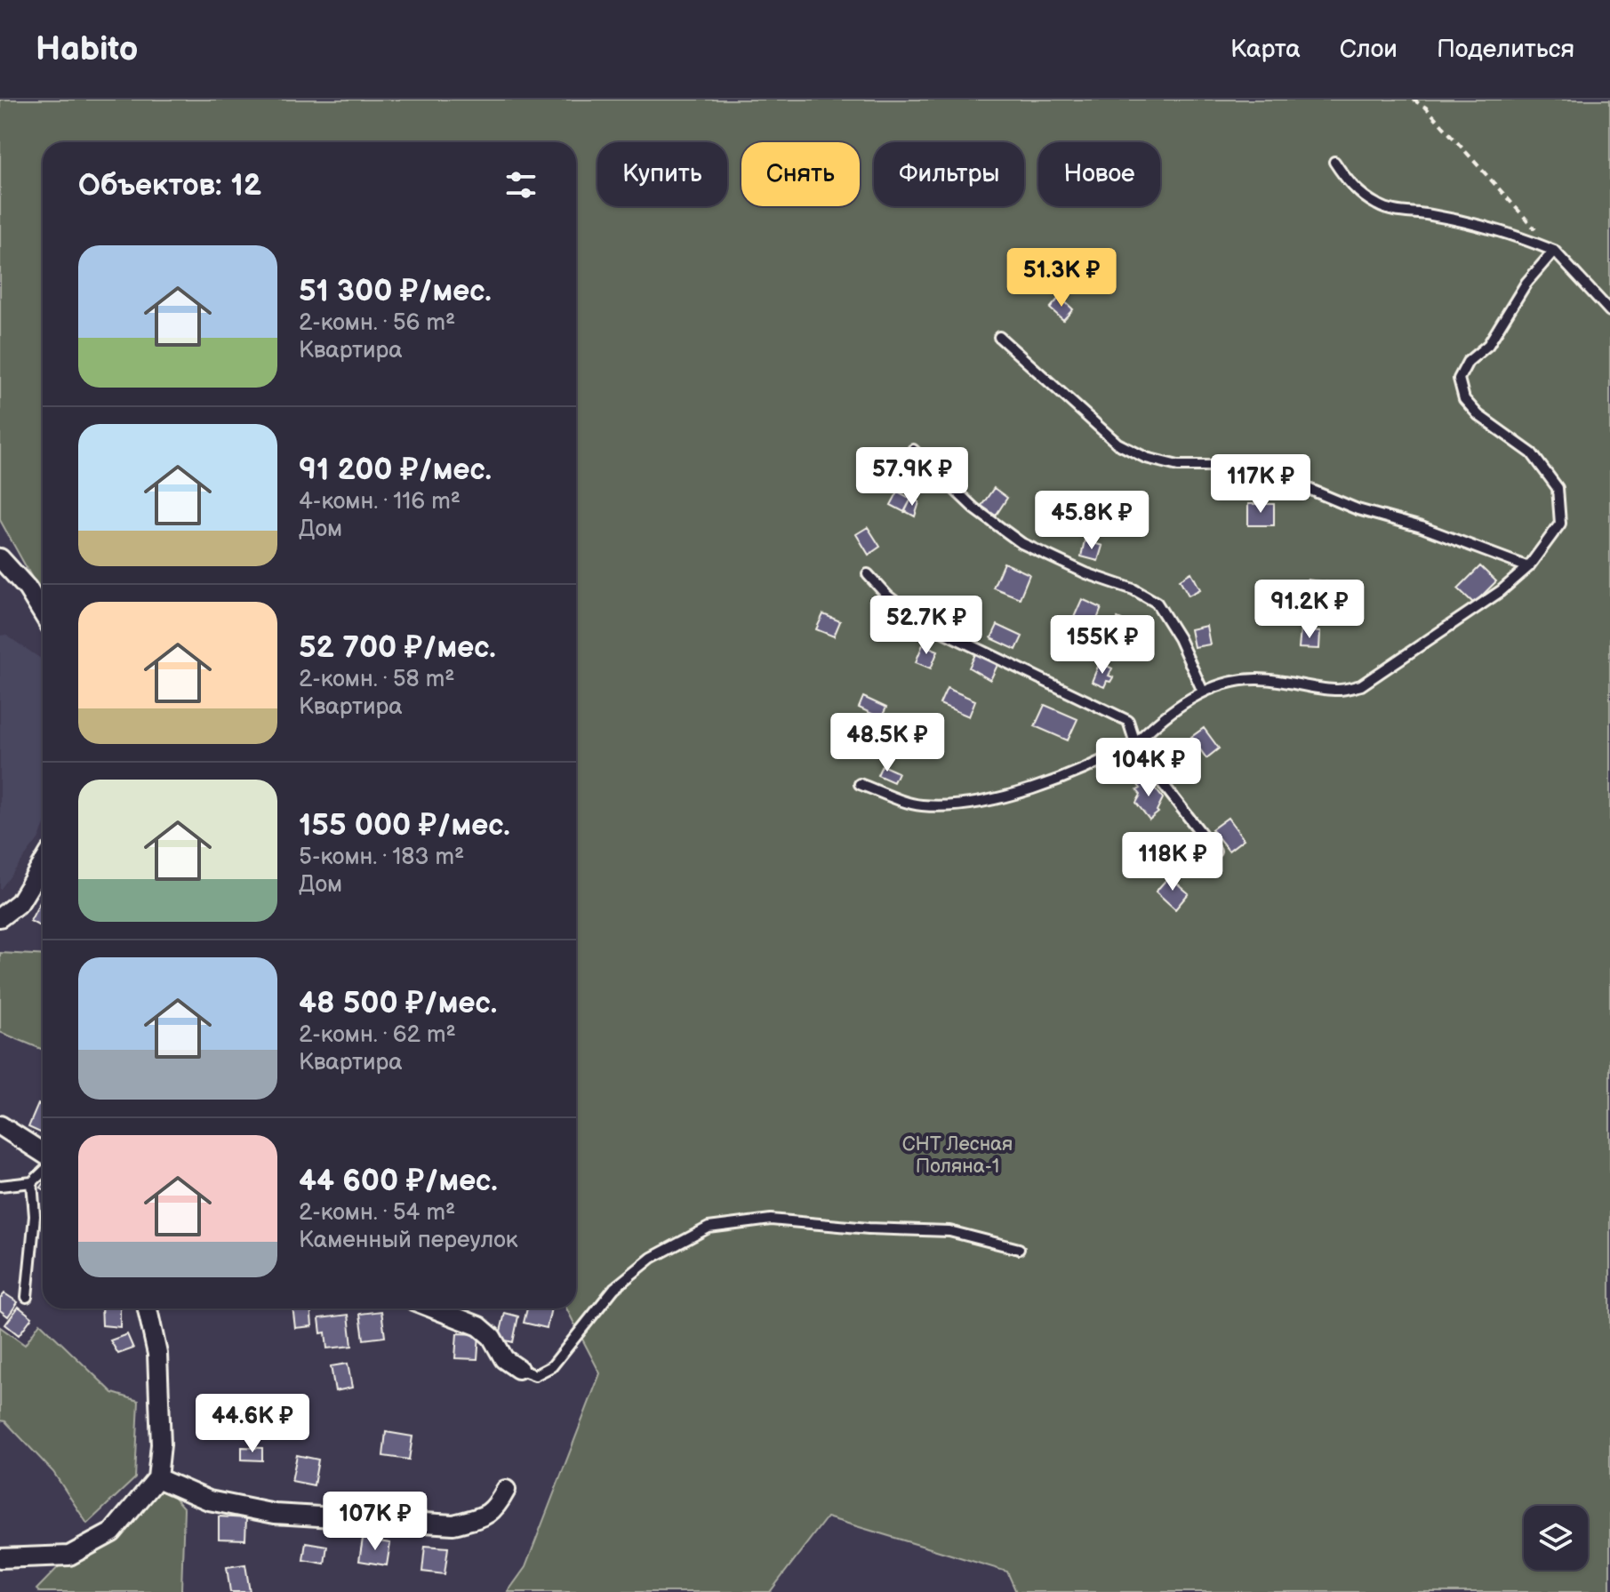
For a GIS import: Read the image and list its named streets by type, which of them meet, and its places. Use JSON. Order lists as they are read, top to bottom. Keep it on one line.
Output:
{"parks":["СНТ Лесная Поляна-1"],"page":{"header":"Habito","nav":["Карта","Слои","Поделиться"],"chip":["Купить","Снять","Фильтры","Новое"],"heading":"Объектов: 12","list":[{"name":"51 300 ₽/мес.","note":"2-комн. · 56 m² · Квартира"},{"name":"91 200 ₽/мес.","note":"4-комн. · 116 m² · Дом"},{"name":"52 700 ₽/мес.","note":"2-комн. · 58 m² · Квартира"},{"name":"155 000 ₽/мес.","note":"5-комн. · 183 m² · Дом"},{"name":"48 500 ₽/мес.","note":"2-комн. · 62 m² · Квартира"},{"name":"44 600 ₽/мес.","note":"2-комн. · 54 m² · Каменный переулок"}],"price":["51.3K ₽","57.9K ₽","117K ₽","45.8K ₽","91.2K ₽","52.7K ₽","155K ₽","48.5K ₽","104K ₽","118K ₽","44.6K ₽","107K ₽"]}}
